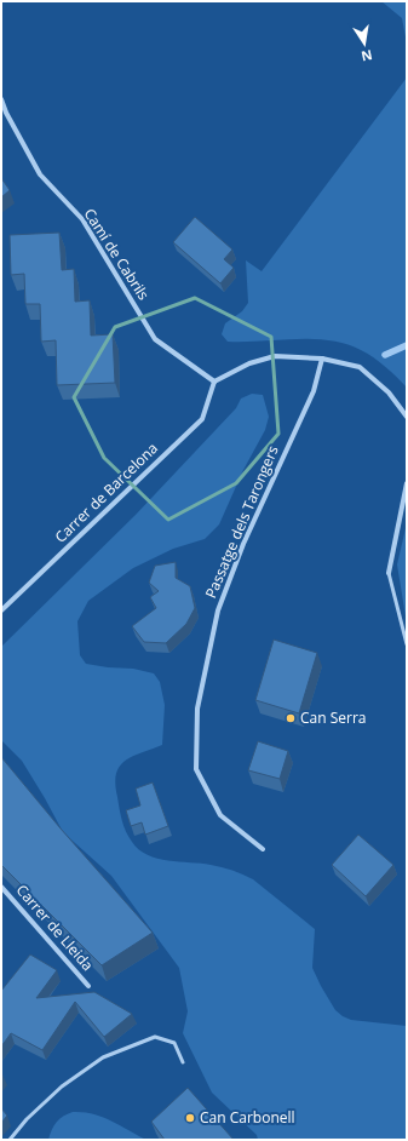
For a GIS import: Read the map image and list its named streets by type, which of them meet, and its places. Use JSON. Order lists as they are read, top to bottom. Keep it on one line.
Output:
{"streets":{"street":["Camí de Cabrils","Carrer de Barcelona","Passatge dels Tarongers","Carrer de Lleida"]},"crossings":[["Camí de Cabrils","Carrer de Barcelona"]],"places":["Can Serra","Can Carbonell"],"north":"bottom"}
